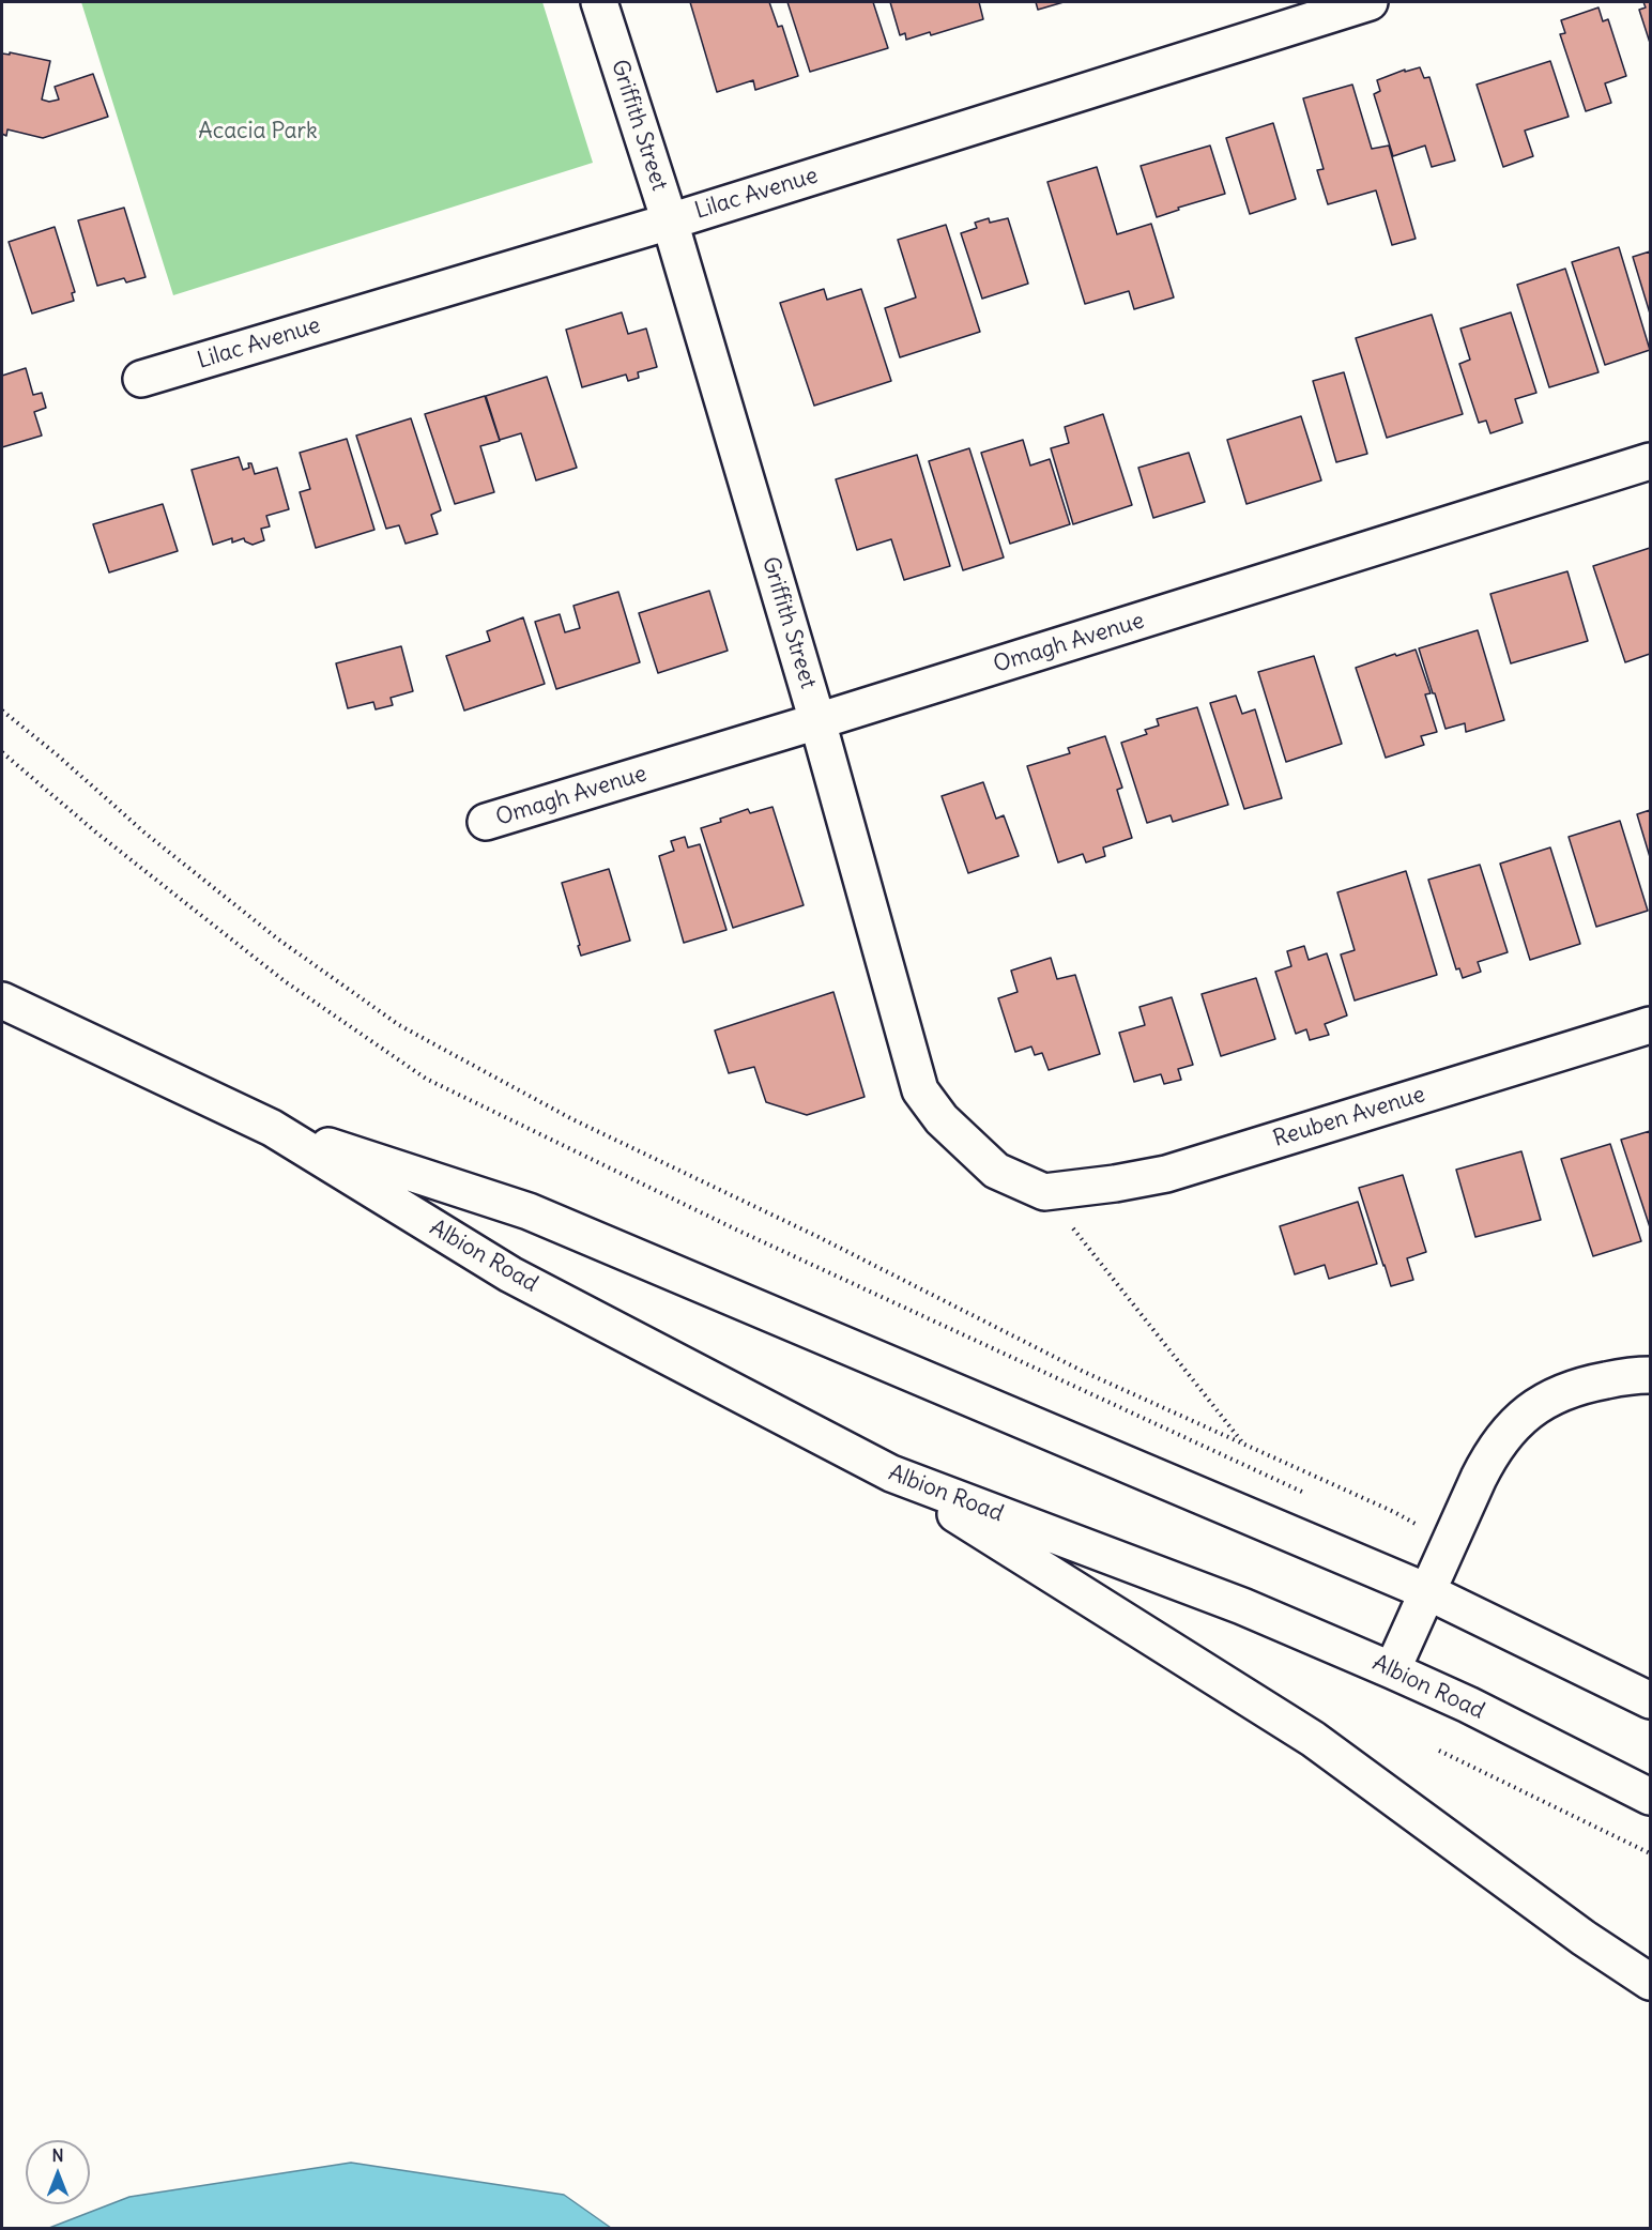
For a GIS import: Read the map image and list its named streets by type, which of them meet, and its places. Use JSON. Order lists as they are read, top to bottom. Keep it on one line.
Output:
{"streets":{"main road":["Griffith Street","Lilac Avenue","Omagh Avenue","Reuben Avenue","Albion Road"]},"crossings":[["Griffith Street","Lilac Avenue"],["Griffith Street","Omagh Avenue"],["Griffith Street","Reuben Avenue"]],"parks":["Acacia Park"],"north":"top"}
